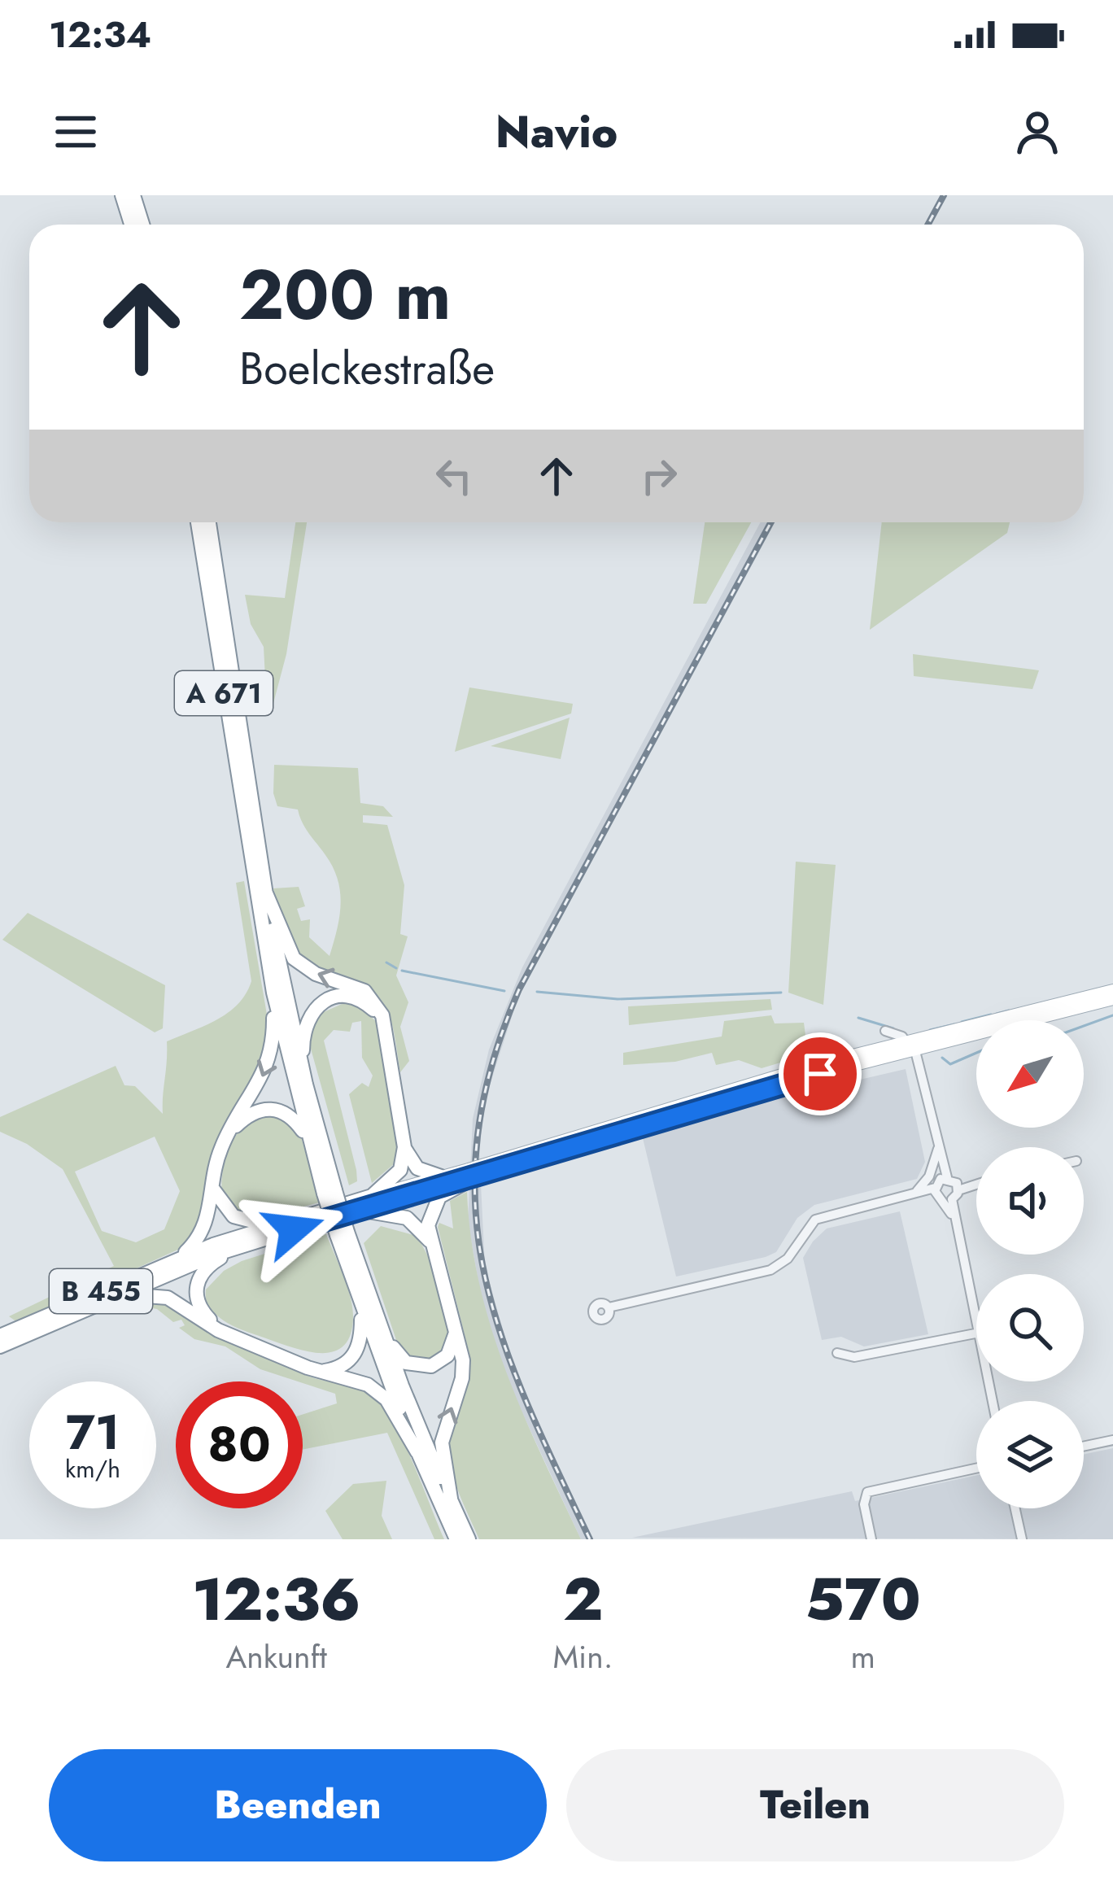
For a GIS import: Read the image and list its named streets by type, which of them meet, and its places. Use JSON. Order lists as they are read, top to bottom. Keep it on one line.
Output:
{"streets":{"highway":["A 671","B 455"]},"north":"bottom left","page":{"status":"12:34","header":"Navio","turn":["200 m","Boelckestraße"],"speed":"71 km/h","limit":"80","eta":["12:36","Ankunft","2","Min.","570","m"],"buttons":["Beenden","Teilen"]}}
